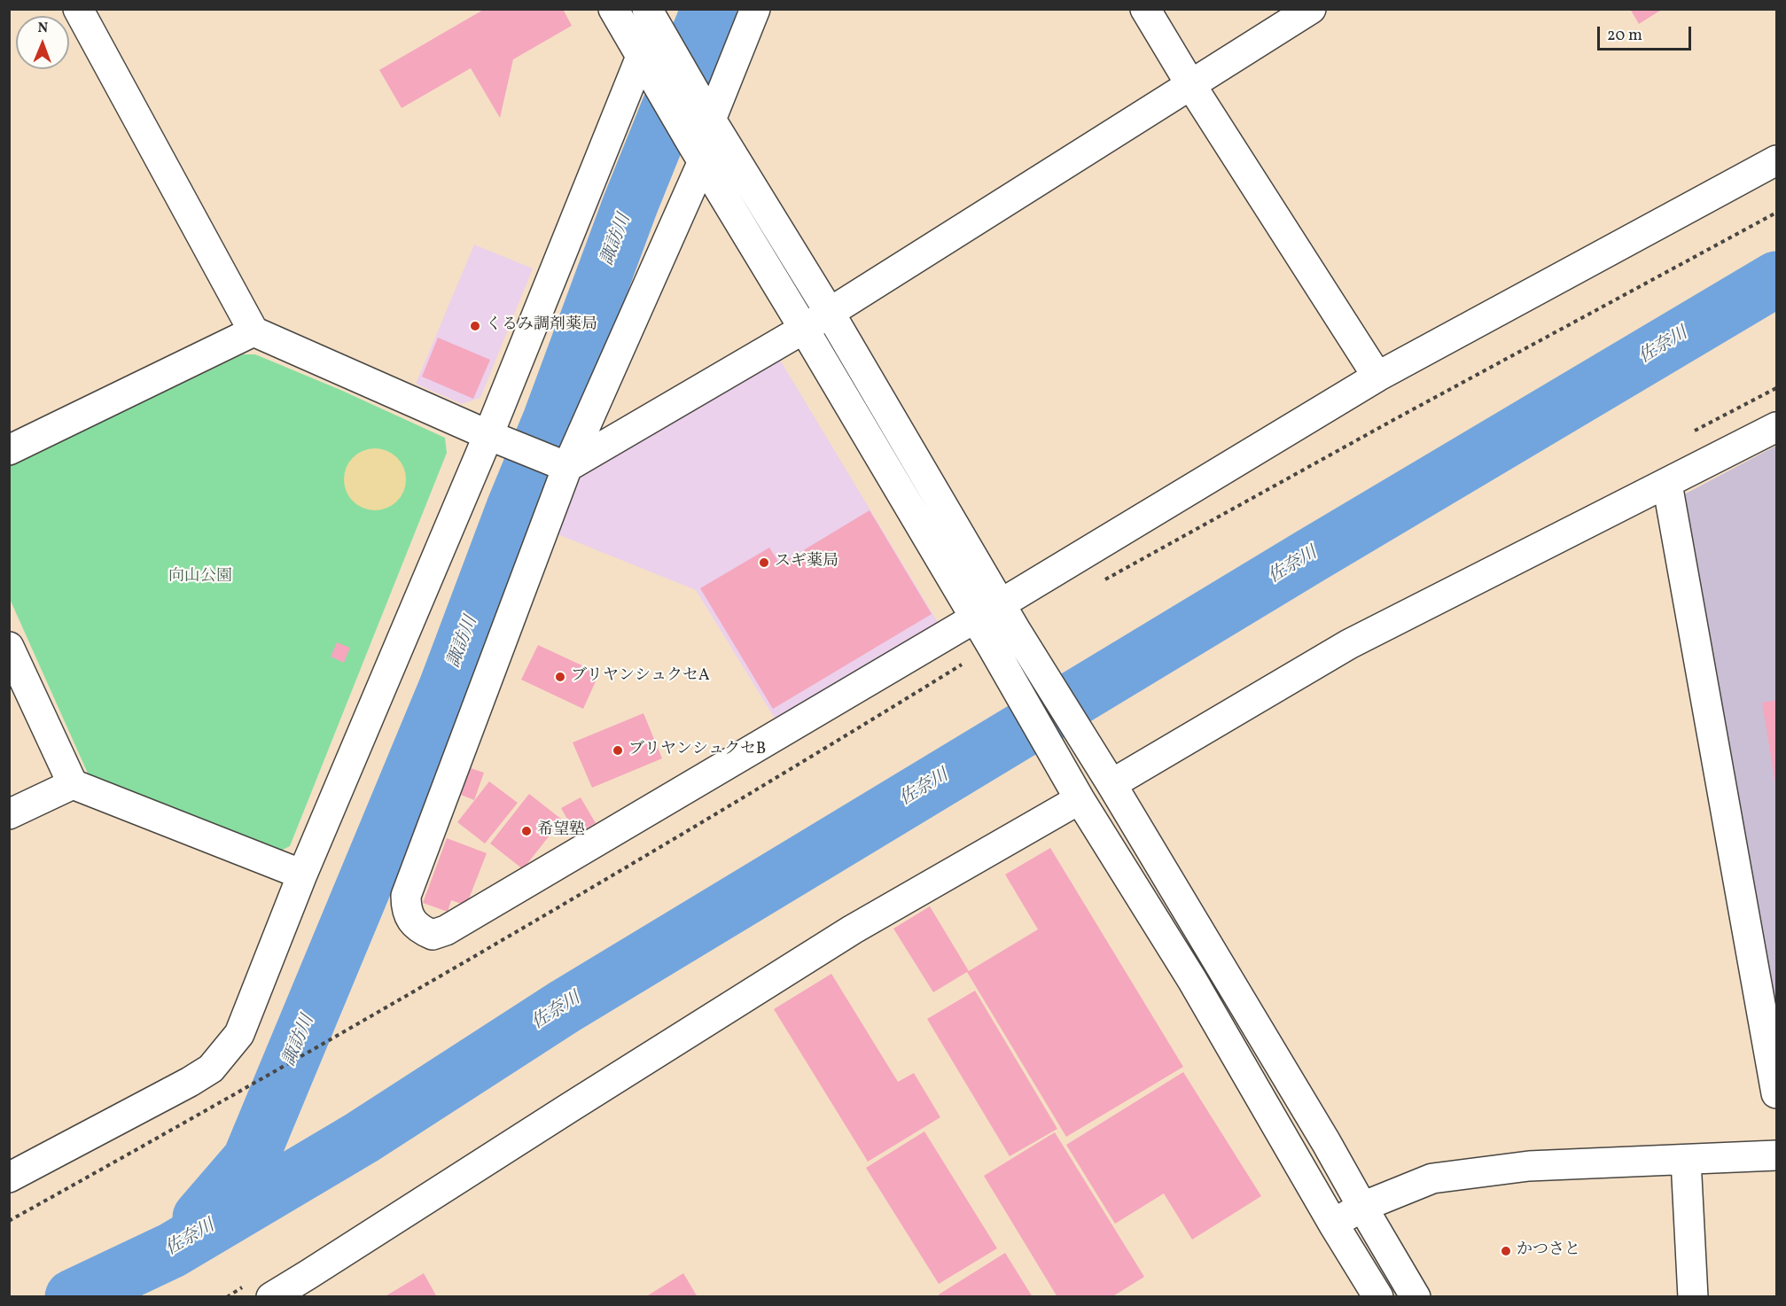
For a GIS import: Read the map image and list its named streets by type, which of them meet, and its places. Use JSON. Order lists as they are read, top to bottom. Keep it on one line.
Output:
{"water":["諏訪川","佐奈川"],"parks":["向山公園"],"places":["くるみ調剤薬局","スギ薬局","ブリヤンシュクセA","ブリヤンシュクセB","希望塾","かつさと"],"scale_bar":"20 m","north":"top"}
